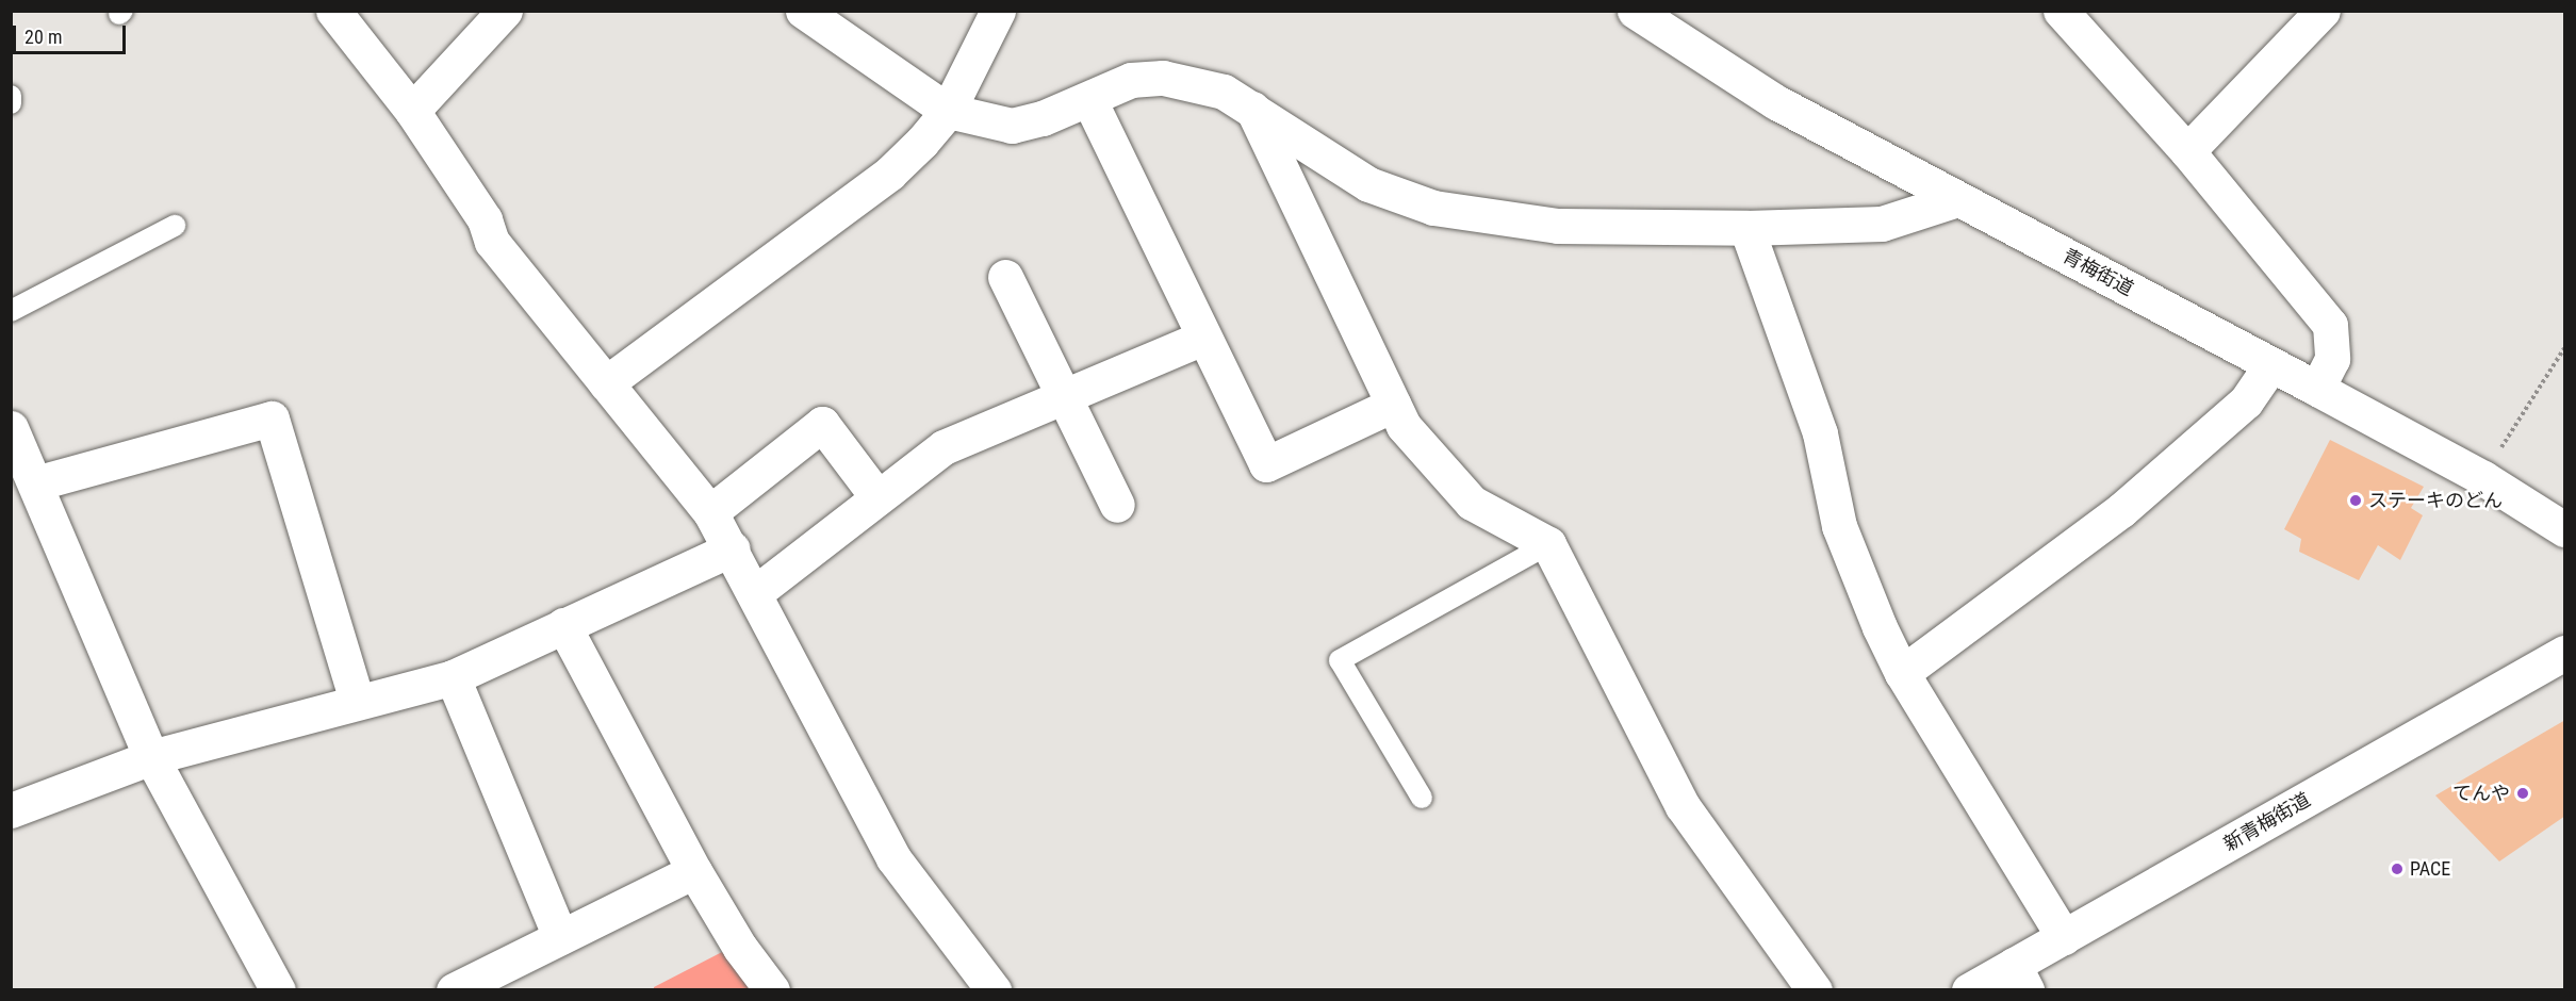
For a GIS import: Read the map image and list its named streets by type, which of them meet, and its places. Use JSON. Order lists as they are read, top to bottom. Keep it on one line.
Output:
{"streets":{"street":["青梅街道","新青梅街道"]},"places":["ステーキのどん","てんや","PACE"],"scale_bar":"20 m"}
